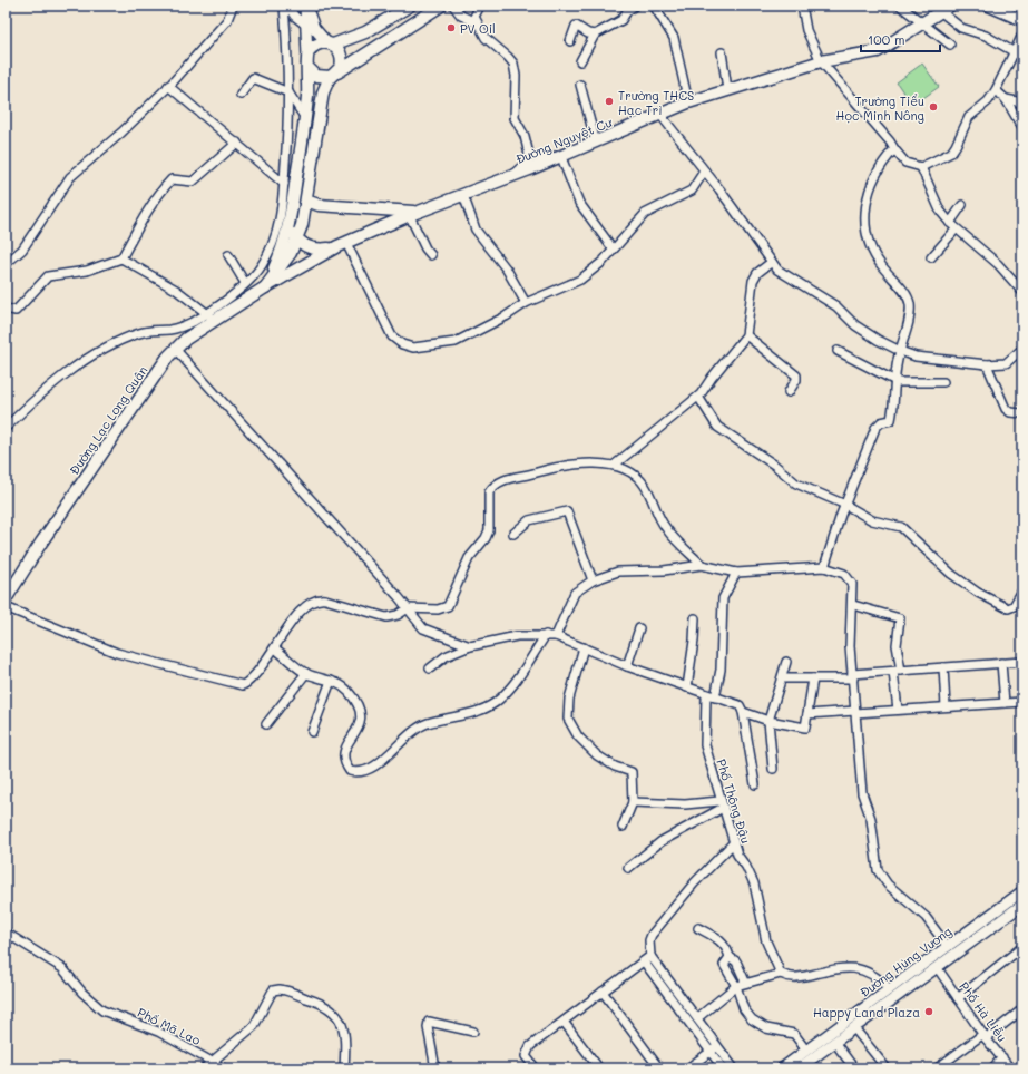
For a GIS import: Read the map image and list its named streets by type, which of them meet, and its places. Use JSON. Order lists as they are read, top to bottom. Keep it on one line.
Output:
{"streets":{"highway":["Đường Nguyệt Cư","Đường Lạc Long Quân"],"main road":["Đường Hùng Vương"],"street":["Phố Thông Đậu","Phố Hà Liễu","Phố Mã Lao"]},"crossings":[["Đường Nguyệt Cư","Đường Lạc Long Quân"],["Đường Hùng Vương","Phố Hà Liễu"]],"places":["PV Oil","Trường THCS Hạc Trì","Trường Tiểu Học Minh Nông","Happy Land Plaza"],"scale_bar":"100 m"}
